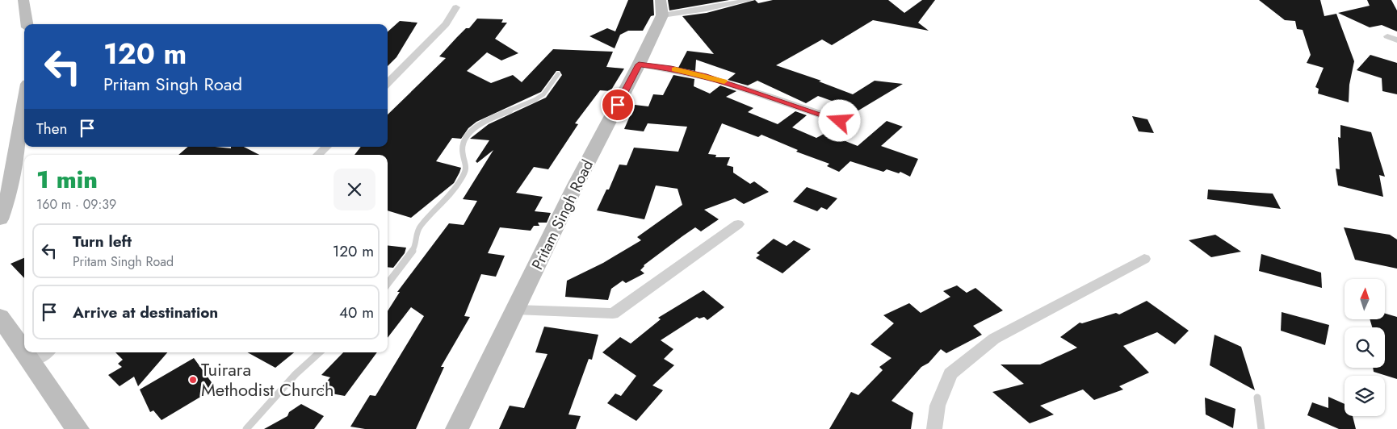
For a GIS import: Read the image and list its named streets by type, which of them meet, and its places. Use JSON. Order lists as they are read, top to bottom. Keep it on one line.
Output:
{"streets":{"street":["Pritam Singh Road"]},"places":["Tuirara Methodist Church"],"north":"top","page":{"turn":["120 m","Pritam Singh Road"],"then":"Then","heading":["1 min","160 m · 09:39"],"list":[{"name":"Turn left","note":"Pritam Singh Road","value":"120 m"},{"name":"Arrive at destination","value":"40 m"}]}}
